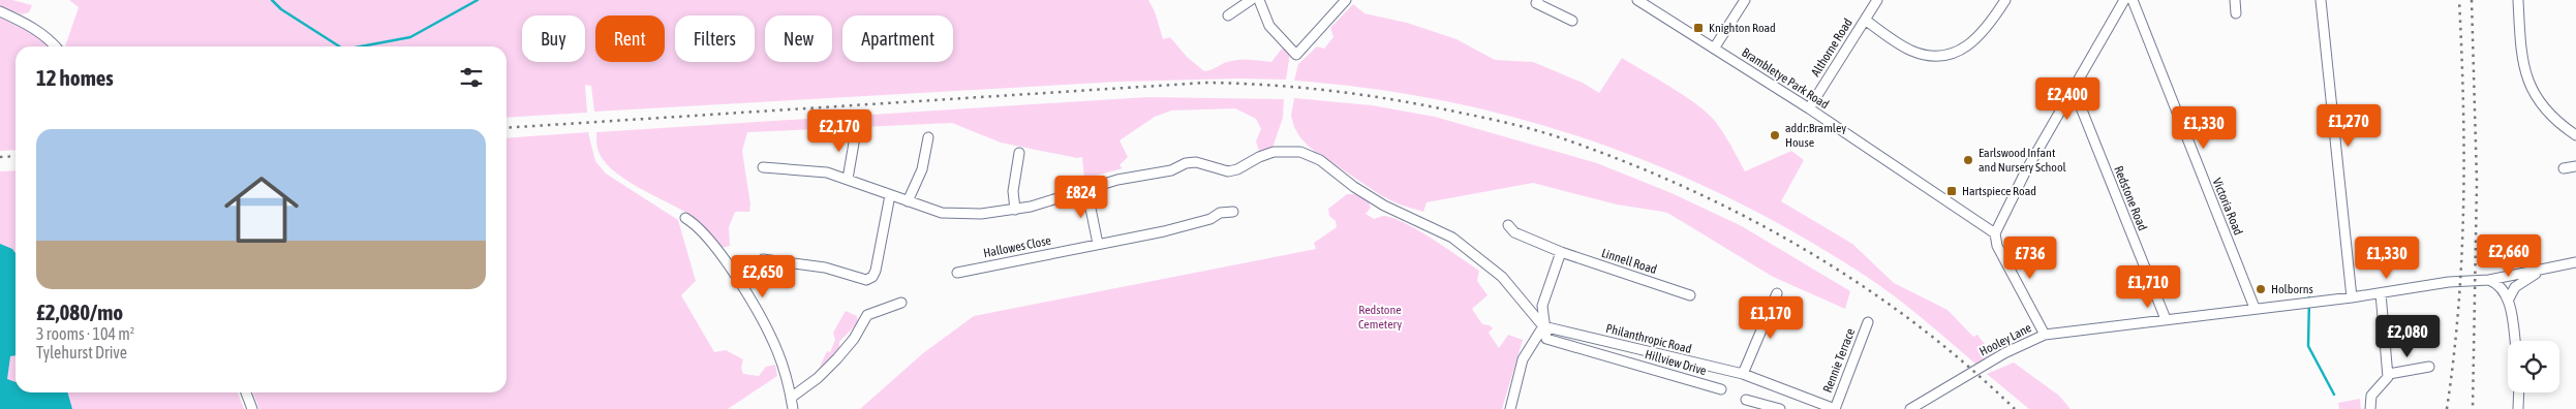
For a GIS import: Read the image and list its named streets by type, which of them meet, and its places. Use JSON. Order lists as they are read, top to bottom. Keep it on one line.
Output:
{"streets":{"street":["Althorne Road","Brambletye Park Road","Redstone Road","Victoria Road","Hallowes Close","Linnell Road","Philanthropic Road","Hooley Lane","Rennie Terrace","Hillview Drive"]},"crossings":[["Althorne Road","Brambletye Park Road"],["Redstone Road","Hooley Lane"],["Victoria Road","Hooley Lane"],["Philanthropic Road","Rennie Terrace"],["Philanthropic Road","Hillview Drive"]],"parks":["Redstone Cemetery"],"places":{"transit":["Knighton Road","Hartspiece Road"],"other":["addr:Bramley House","Earlswood Infant and Nursery School","Holborns"]},"page":{"chip":["Buy","Rent","Filters","New","Apartment"],"heading":"12 homes","price":["£2,400","£1,270","£1,330","£2,170","£824","£2,660","£736","£1,330","£2,650","£1,710","£1,170","£2,080"],"list":[{"name":"£2,080/mo","note":"3 rooms · 104 m² · Tylehurst Drive"}]}}
